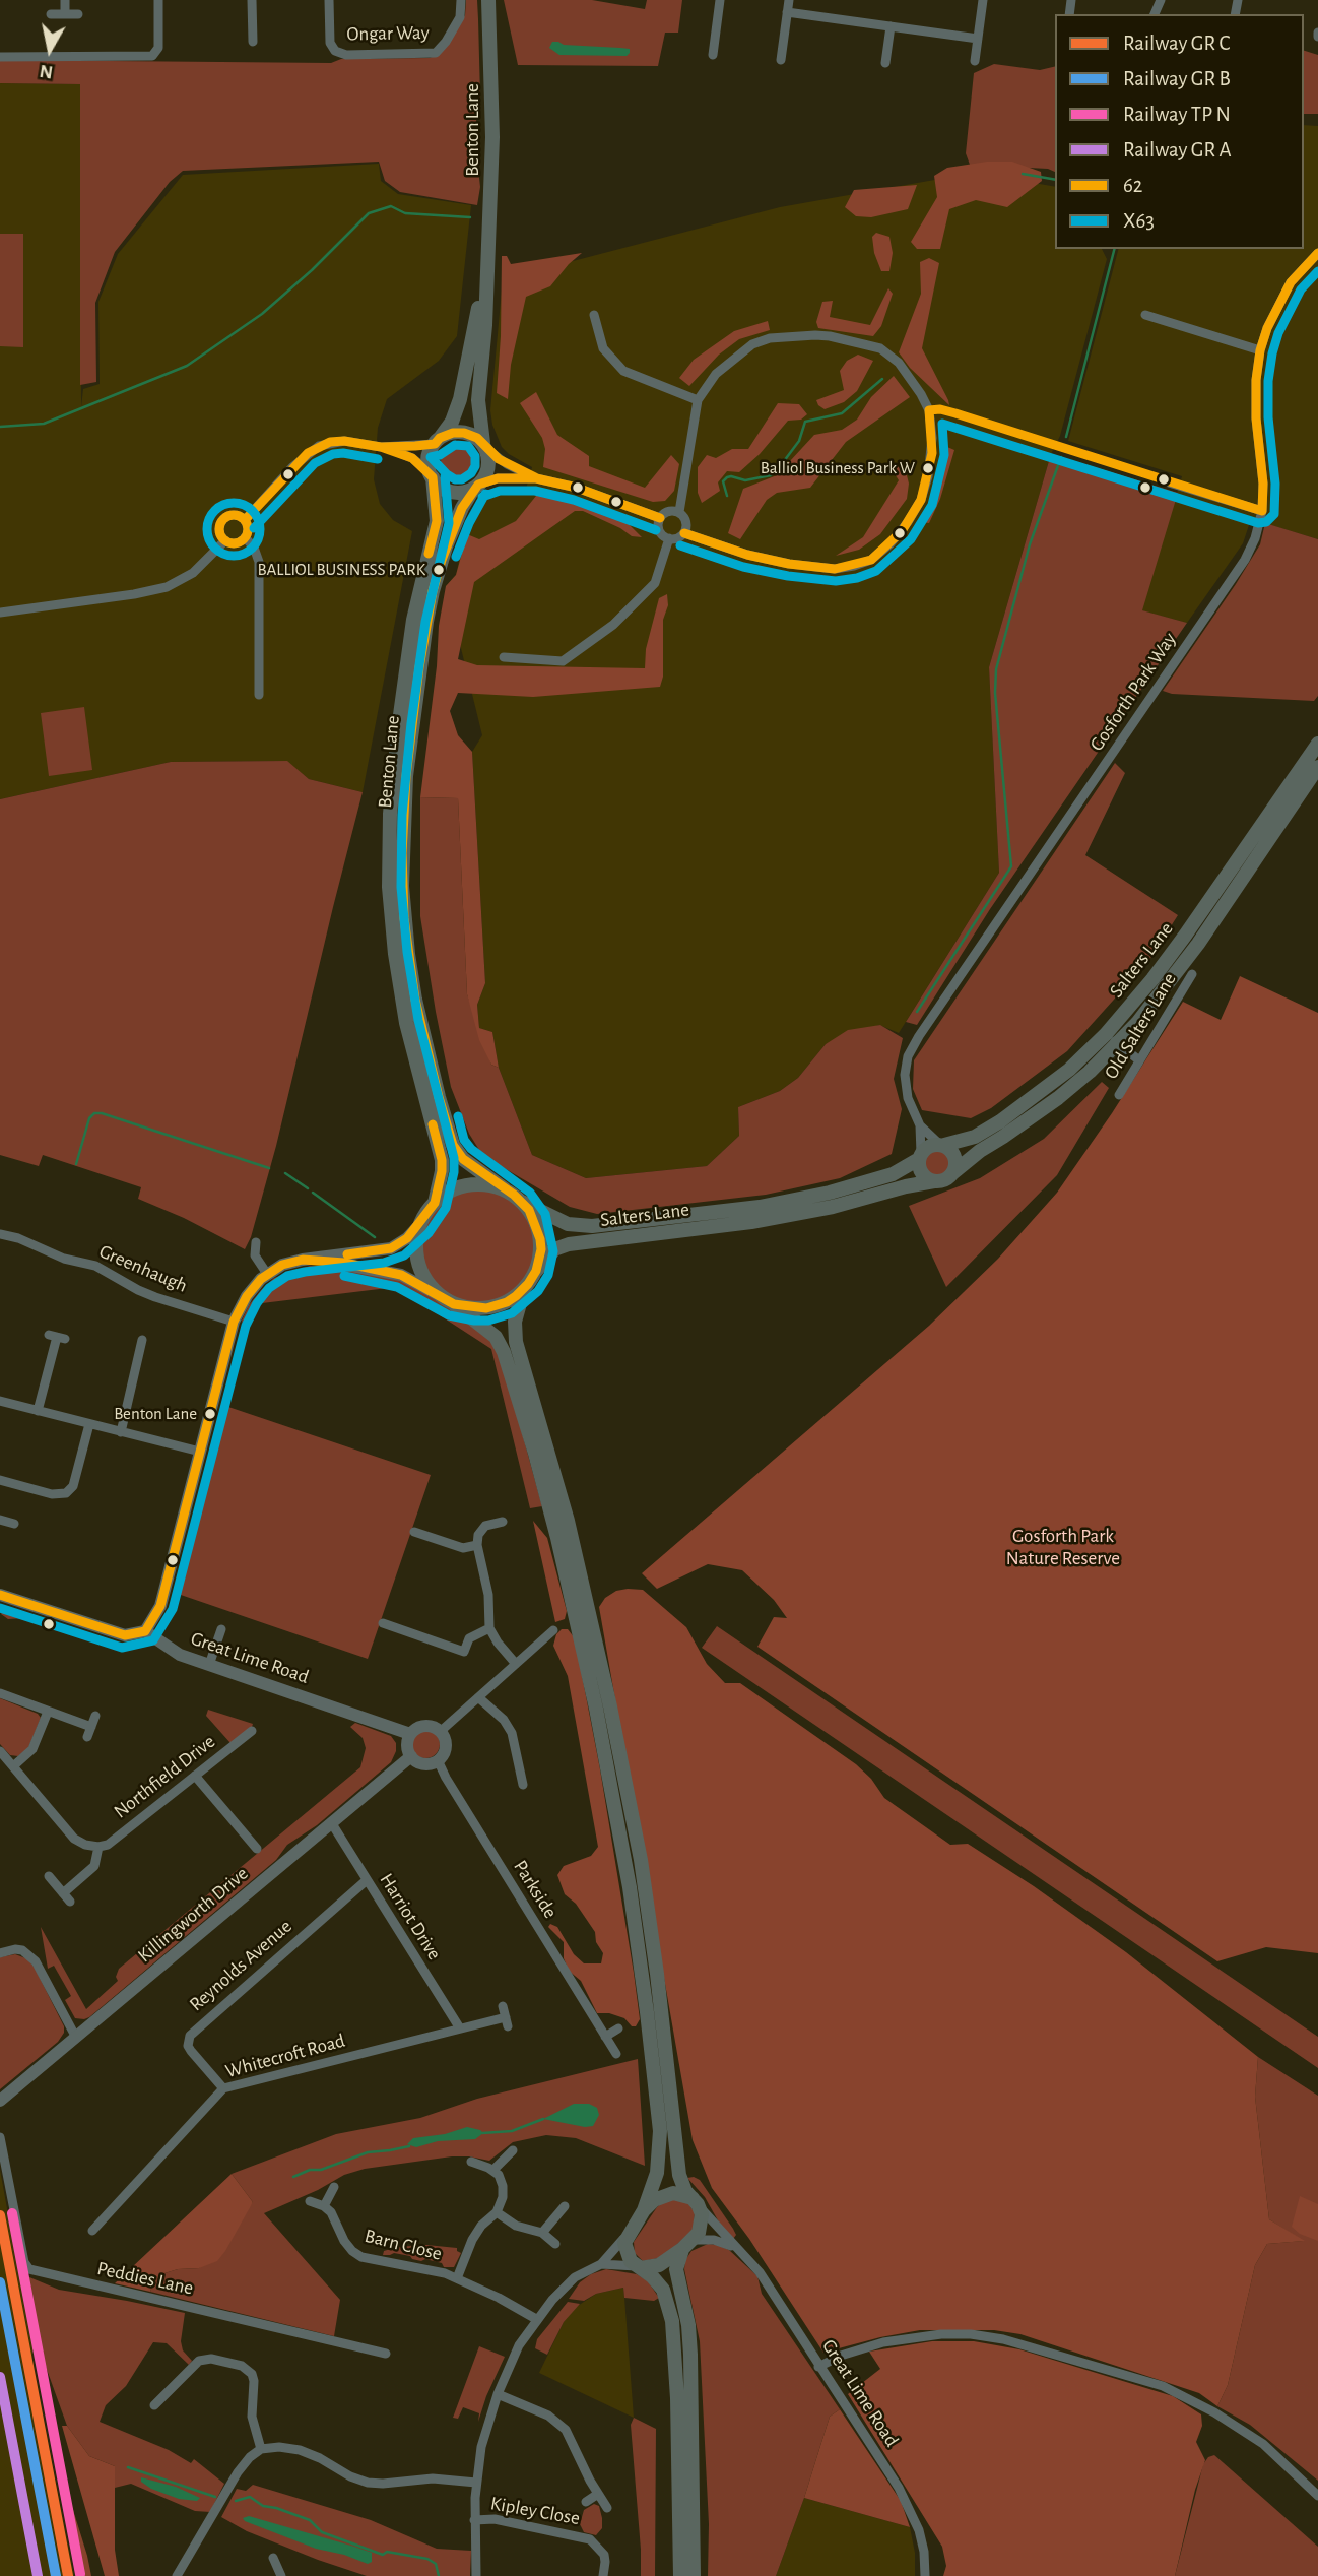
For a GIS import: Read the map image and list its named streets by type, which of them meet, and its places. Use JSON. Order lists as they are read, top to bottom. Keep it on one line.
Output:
{"streets":{"main road":["Benton Lane","Salters Lane","Great Lime Road","Killingworth Drive"],"street":["Ongar Way","Gosforth Park Way","Old Salters Lane","Greenhaugh","Northfield Drive","Parkside","Harriot Drive","Reynolds Avenue","Whitecroft Road","Barn Close","Peddies Lane","Kipley Close"]},"crossings":[["Benton Lane","Salters Lane"],["Gosforth Park Way","Salters Lane"],["Great Lime Road","Parkside"],["Great Lime Road","Killingworth Drive"],["Parkside","Killingworth Drive"],["Killingworth Drive","Harriot Drive"],["Harriot Drive","Reynolds Avenue"],["Harriot Drive","Whitecroft Road"],["Reynolds Avenue","Whitecroft Road"]],"parks":["Gosforth Park Nature Reserve"],"places":["Balliol Business Park W","BALLIOL BUSINESS PARK","Benton Lane"],"lines":["transit line 62","transit line X63"],"legend":["Railway GR C","Railway GR B","Railway TP N","Railway GR A","62","X63"],"north":"bottom"}
